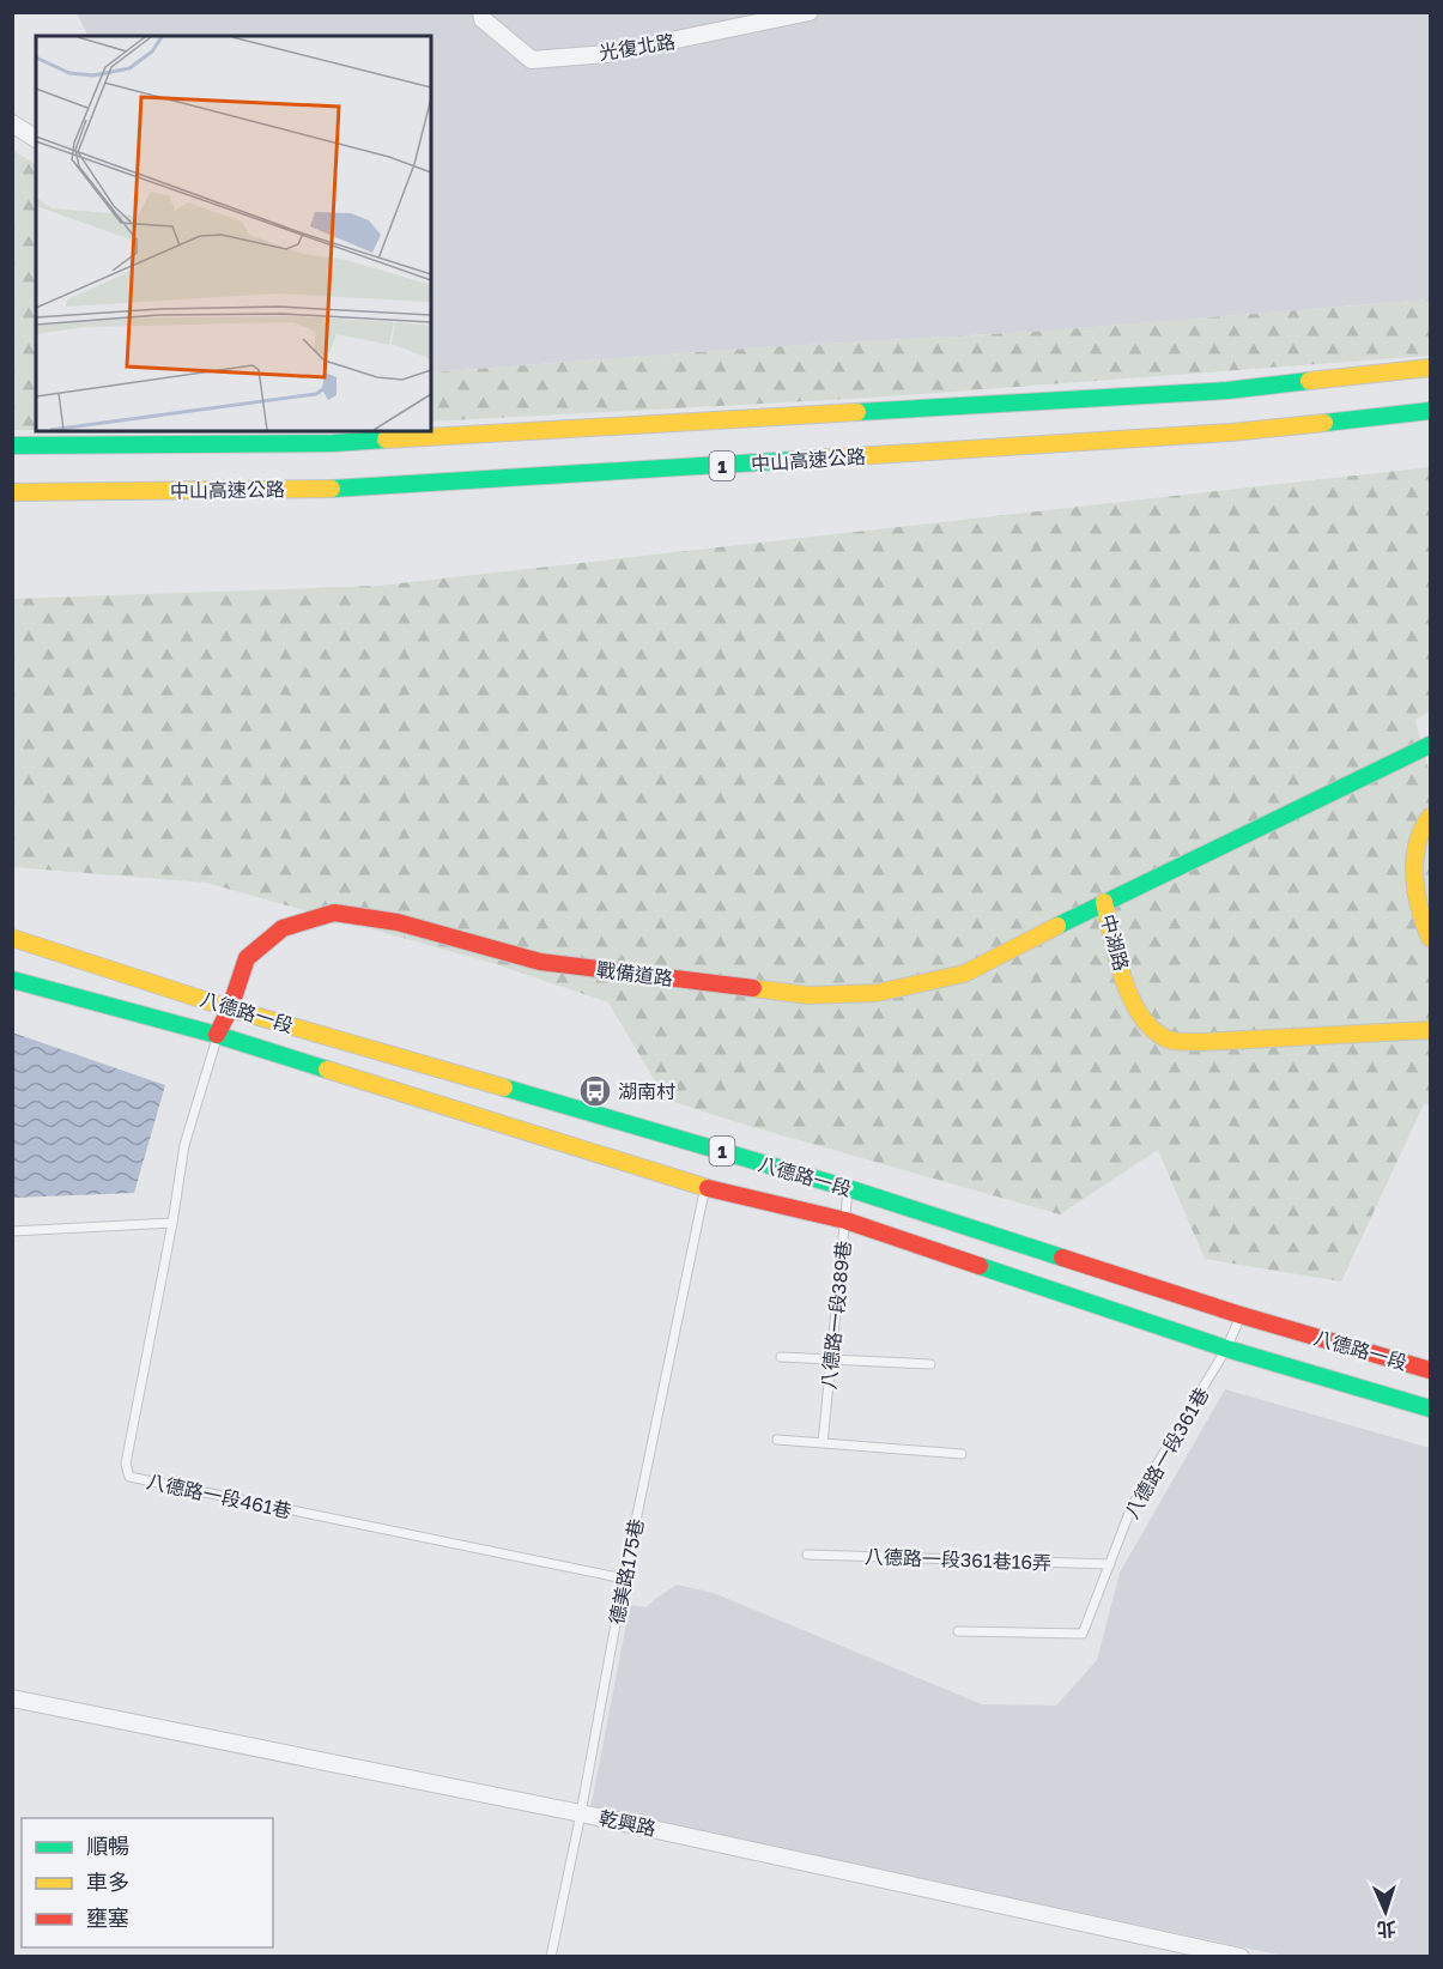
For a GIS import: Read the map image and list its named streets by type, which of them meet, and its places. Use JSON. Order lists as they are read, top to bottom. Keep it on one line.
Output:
{"streets":{"main road":["中山高速公路","1","中湖路","戰備道路","八德路一段"],"street":["光復北路","乾興路"],"lane":["八德路一段389巷","八德路一段361巷","八德路一段461巷","八德路一段361巷16弄","德美路175巷"]},"crossings":[["中湖路","戰備道路"],["戰備道路","八德路一段"],["戰備道路","八德路一段461巷"],["八德路一段","八德路一段389巷"],["八德路一段","八德路一段361巷"],["八德路一段","八德路一段461巷"],["八德路一段","德美路175巷"],["八德路一段361巷","八德路一段361巷16弄"],["八德路一段461巷","德美路175巷"],["德美路175巷","乾興路"]],"places":{"bus stop":["湖南村"]},"legend":["順暢","車多","壅塞"],"north":"bottom"}
